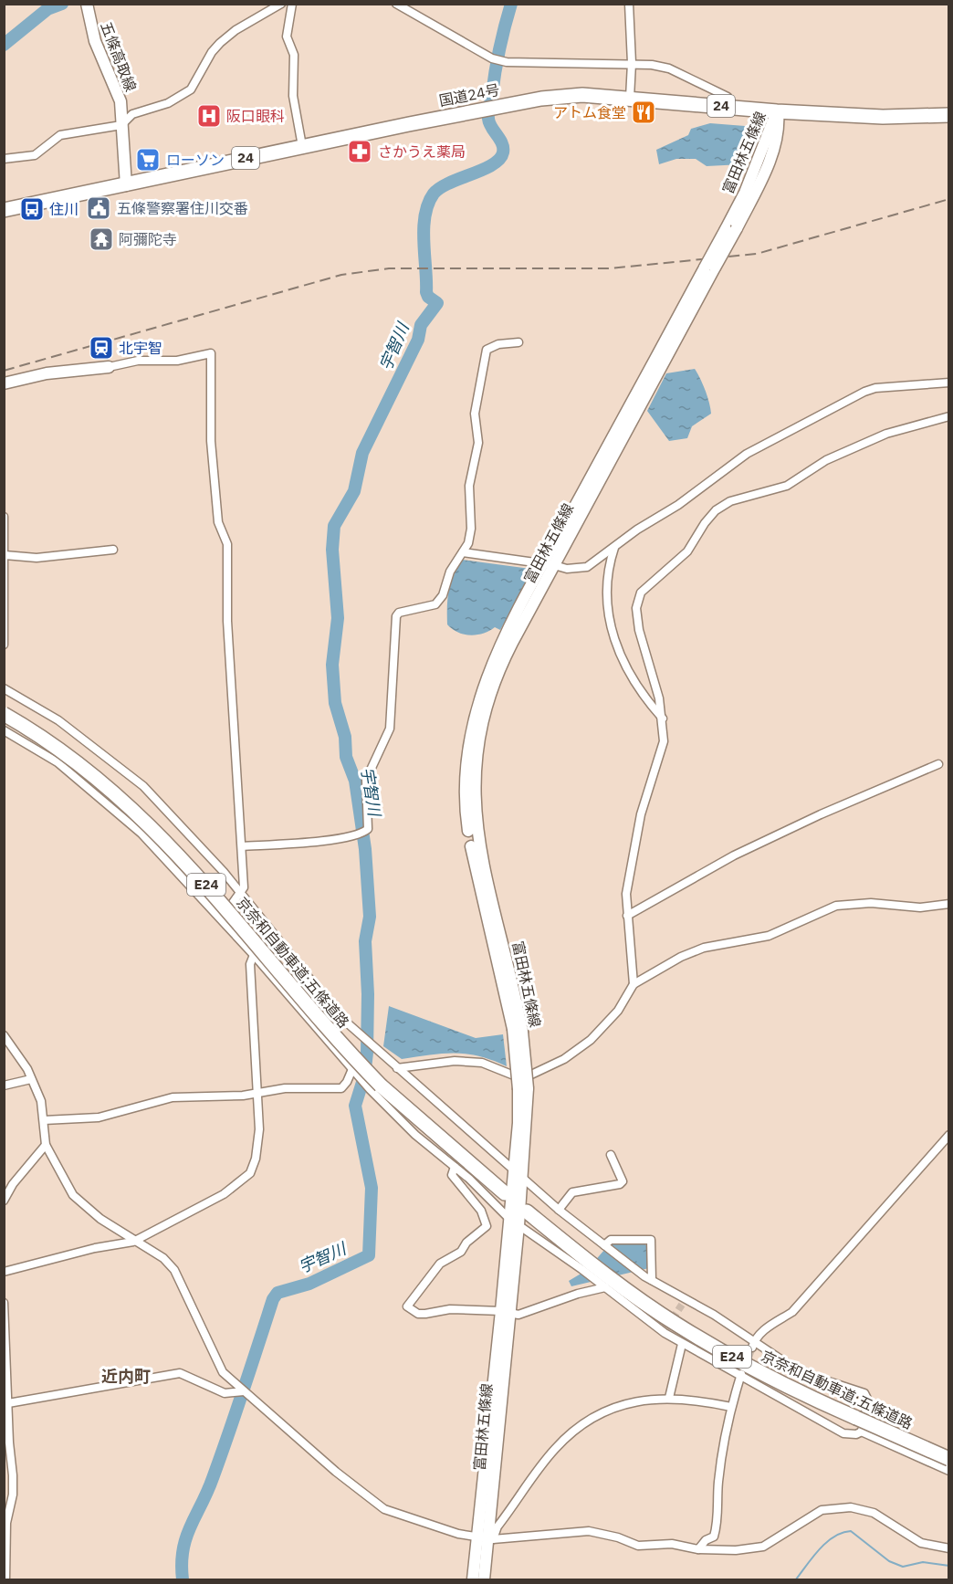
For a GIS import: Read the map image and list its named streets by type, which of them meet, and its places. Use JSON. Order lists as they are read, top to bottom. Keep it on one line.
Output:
{"streets":{"highway":["国道24号","24","E24","京奈和自動車道;五條道路"],"main road":["五條高取線","富田林五條線"]},"crossings":[["五條高取線","国道24号"],["国道24号","富田林五條線"]],"districts":["近内町"],"water":["宇智川"],"places":{"restaurant":["アトム食堂"],"hospital":["阪口眼科"],"pharmacy":["さかうえ薬局"],"supermarket":["ローソン"],"public building":["五條警察署住川交番"],"bus stop":["住川"],"temple":["阿彌陀寺"],"station":["北宇智"]}}
